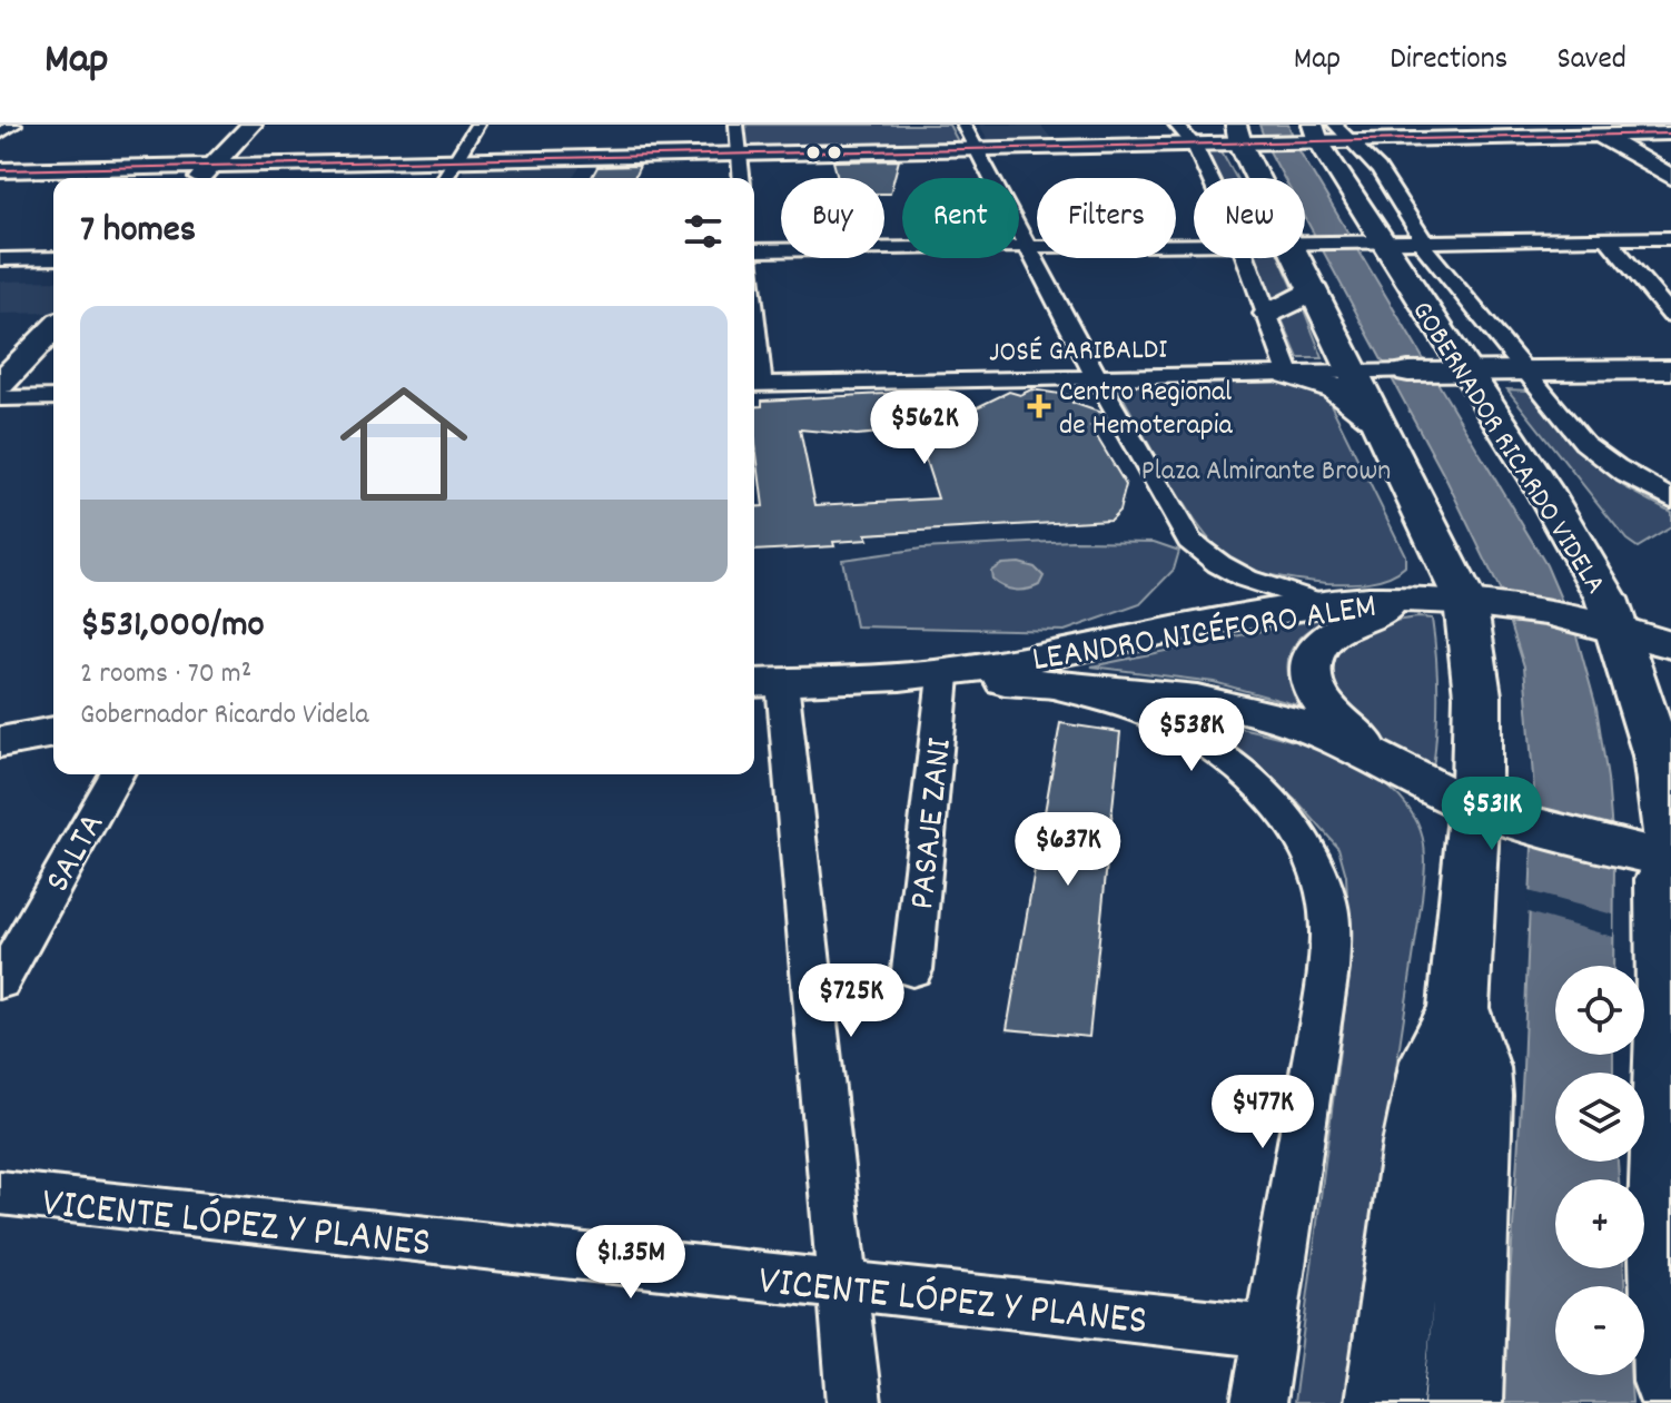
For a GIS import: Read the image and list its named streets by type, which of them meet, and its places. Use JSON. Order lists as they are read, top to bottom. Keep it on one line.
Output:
{"streets":{"highway":["GOBERNADOR RICARDO VIDELA"],"street":["JOSÉ GARIBALDI","LEANDRO NICÉFORO ALEM","PASAJE ZANI","SALTA","VICENTE LÓPEZ Y PLANES"]},"crossings":[["JOSÉ GARIBALDI","GOBERNADOR RICARDO VIDELA"],["GOBERNADOR RICARDO VIDELA","LEANDRO NICÉFORO ALEM"],["LEANDRO NICÉFORO ALEM","PASAJE ZANI"],["LEANDRO NICÉFORO ALEM","VICENTE LÓPEZ Y PLANES"]],"parks":["Plaza Almirante Brown"],"places":{"health":["Centro Regional de Hemoterapia"]},"page":{"header":"Map","nav":["Map","Directions","Saved"],"chip":["Buy","Rent","Filters","New"],"heading":"7 homes","list":[{"name":"$531,000/mo","note":"2 rooms · 70 m² · Gobernador Ricardo Videla"}],"price":["$562K","$538K","$531K","$637K","$725K","$477K","$1.35M"],"map_buttons":["+","−"]}}
